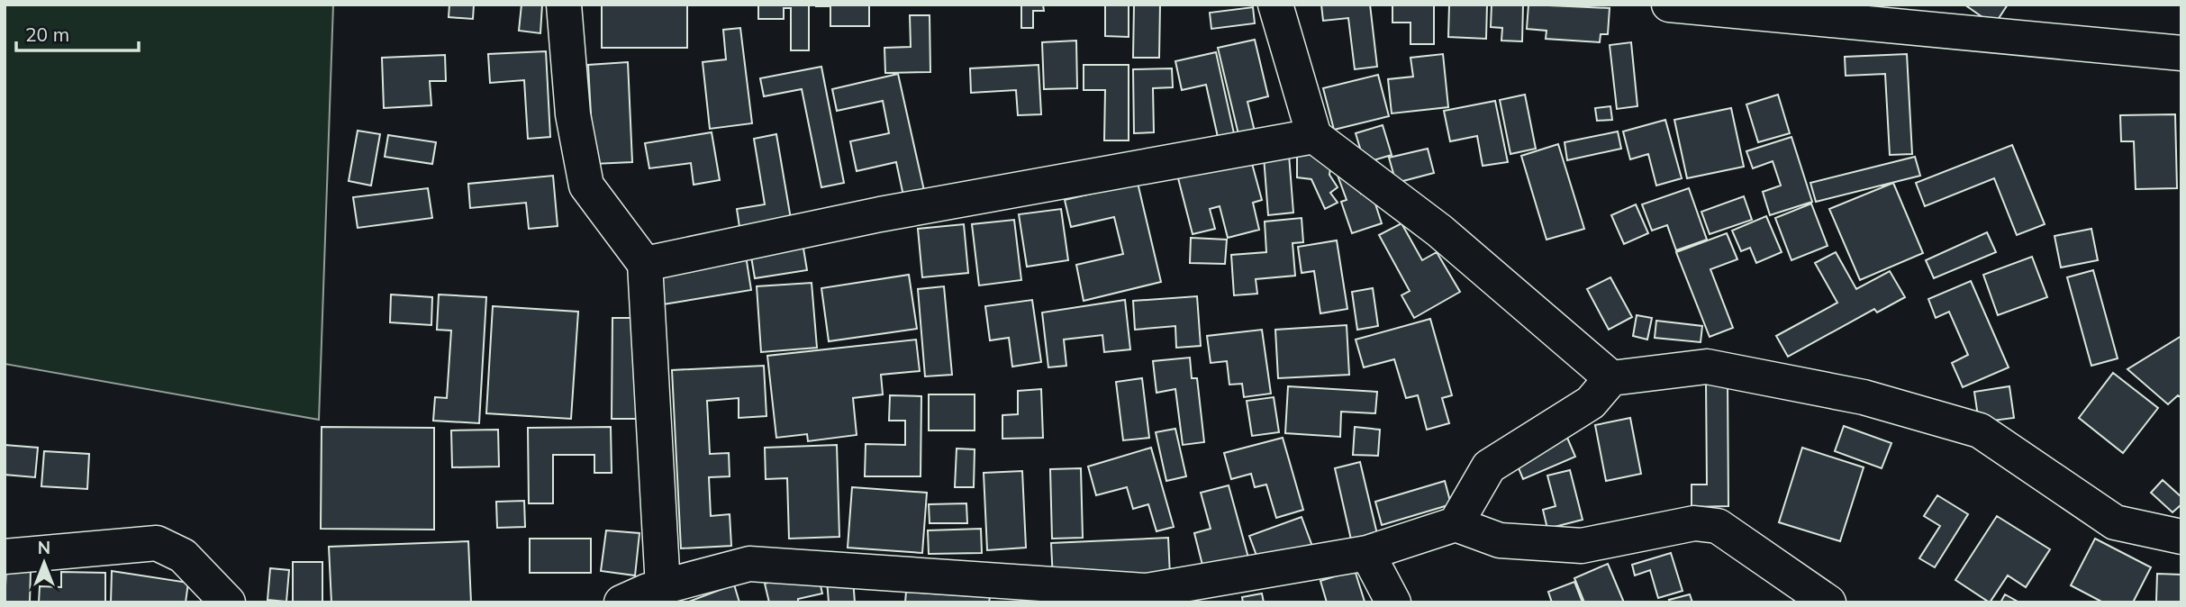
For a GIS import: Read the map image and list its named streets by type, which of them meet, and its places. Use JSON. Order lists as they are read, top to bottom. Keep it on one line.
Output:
{"scale_bar":"20 m","north":"top"}
